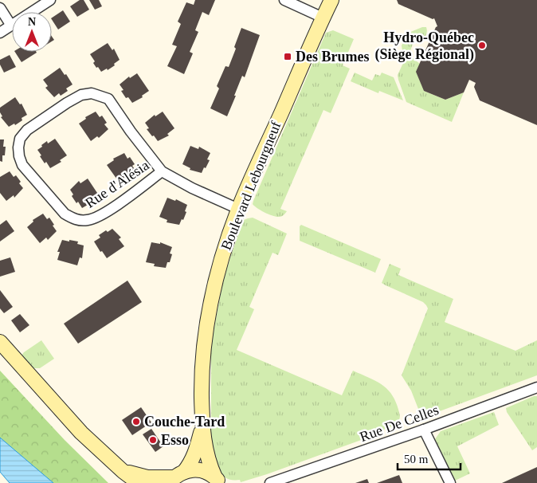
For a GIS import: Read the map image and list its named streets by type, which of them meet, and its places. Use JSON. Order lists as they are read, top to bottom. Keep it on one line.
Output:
{"streets":{"main road":["Boulevard Lebourgneuf"],"street":["Rue d'Alésia","Rue De Celles"]},"crossings":[["Rue d'Alésia","Boulevard Lebourgneuf"]],"places":{"other":["Hydro-Québec (Siège Régional)","Couche-Tard","Esso"],"transit":["Des Brumes"]},"scale_bar":"50 m","north":"top"}
